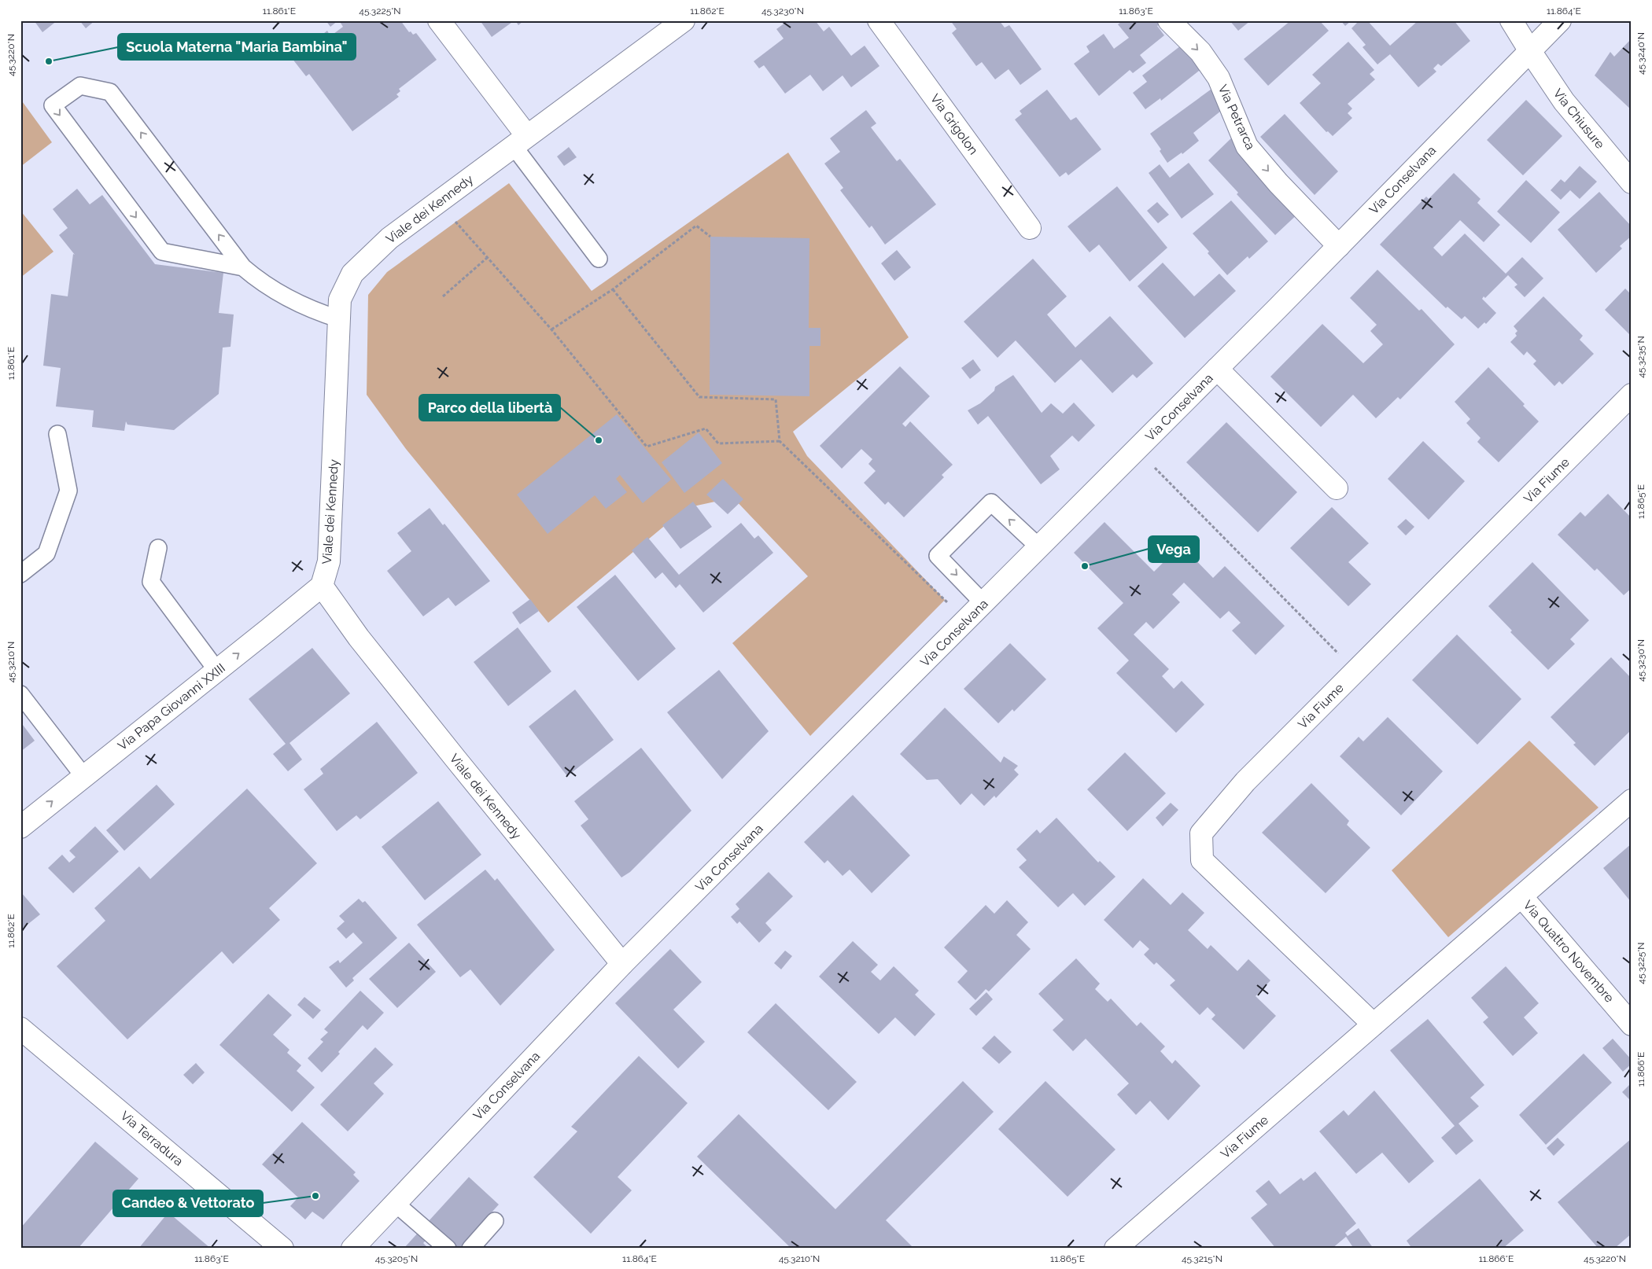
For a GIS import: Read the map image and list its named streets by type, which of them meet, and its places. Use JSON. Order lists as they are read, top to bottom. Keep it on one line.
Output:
{"streets":{"street":["Via Petrarca","Via Chiusure","Via Grigolon","Via Conselvana","Viale dei Kennedy","Via Fiume","Via Papa Giovanni XXIII","Via Quattro Novembre","Via Terradura"]},"crossings":[["Via Petrarca","Via Conselvana"],["Via Chiusure","Via Conselvana"],["Via Conselvana","Viale dei Kennedy"],["Viale dei Kennedy","Via Papa Giovanni XXIII"],["Via Fiume","Via Quattro Novembre"]],"one_way":["Via Petrarca","Via Papa Giovanni XXIII"],"places":["Scuola Materna \"Maria Bambina\"","Parco della libertà","Vega","Candeo & Vettorato"],"coordinates":["11.861°E","45.3225°N","11.862°E","45.3230°N","11.863°E","11.864°E","45.3240°N","45.3220°N","45.3235°N","11.865°E","45.3210°N","11.866°E","45.3205°N","45.3215°N"]}
